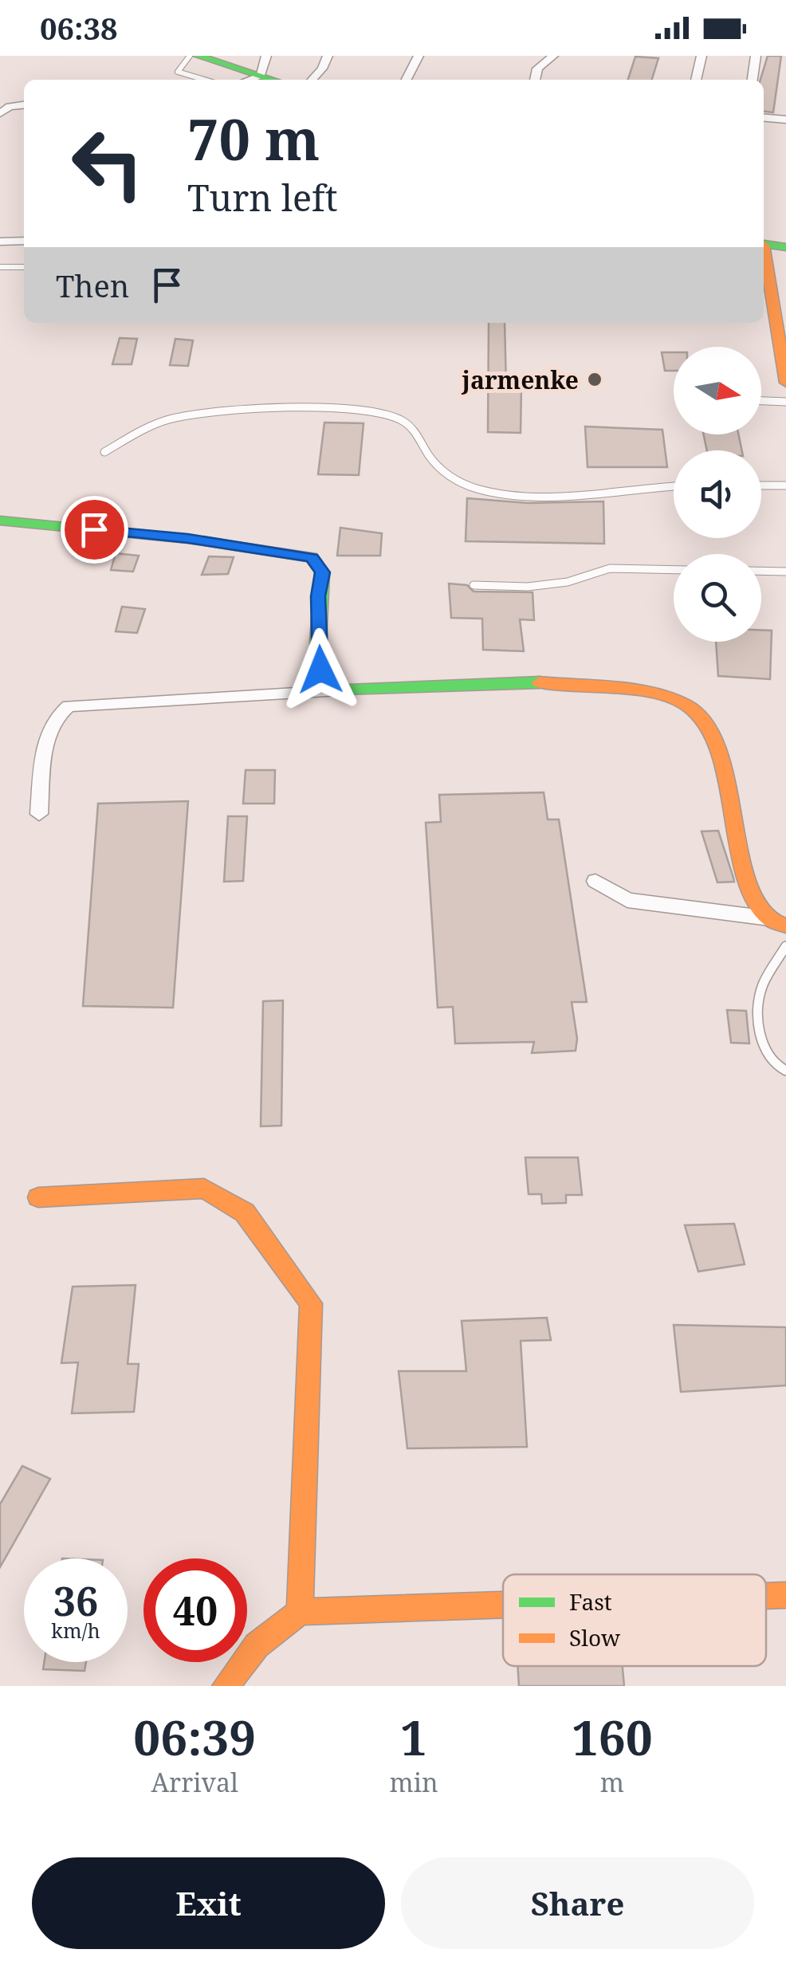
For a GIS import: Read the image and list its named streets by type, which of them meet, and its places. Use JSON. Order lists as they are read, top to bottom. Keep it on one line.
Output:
{"places":["jarmenke"],"legend":["Fast","Slow"],"north":"right","page":{"status":"06:38","turn":["70 m","Turn left"],"then":"Then","speed":"36 km/h","limit":"40","eta":["06:39","Arrival","1","min","160","m"],"buttons":["Exit","Share"]}}
